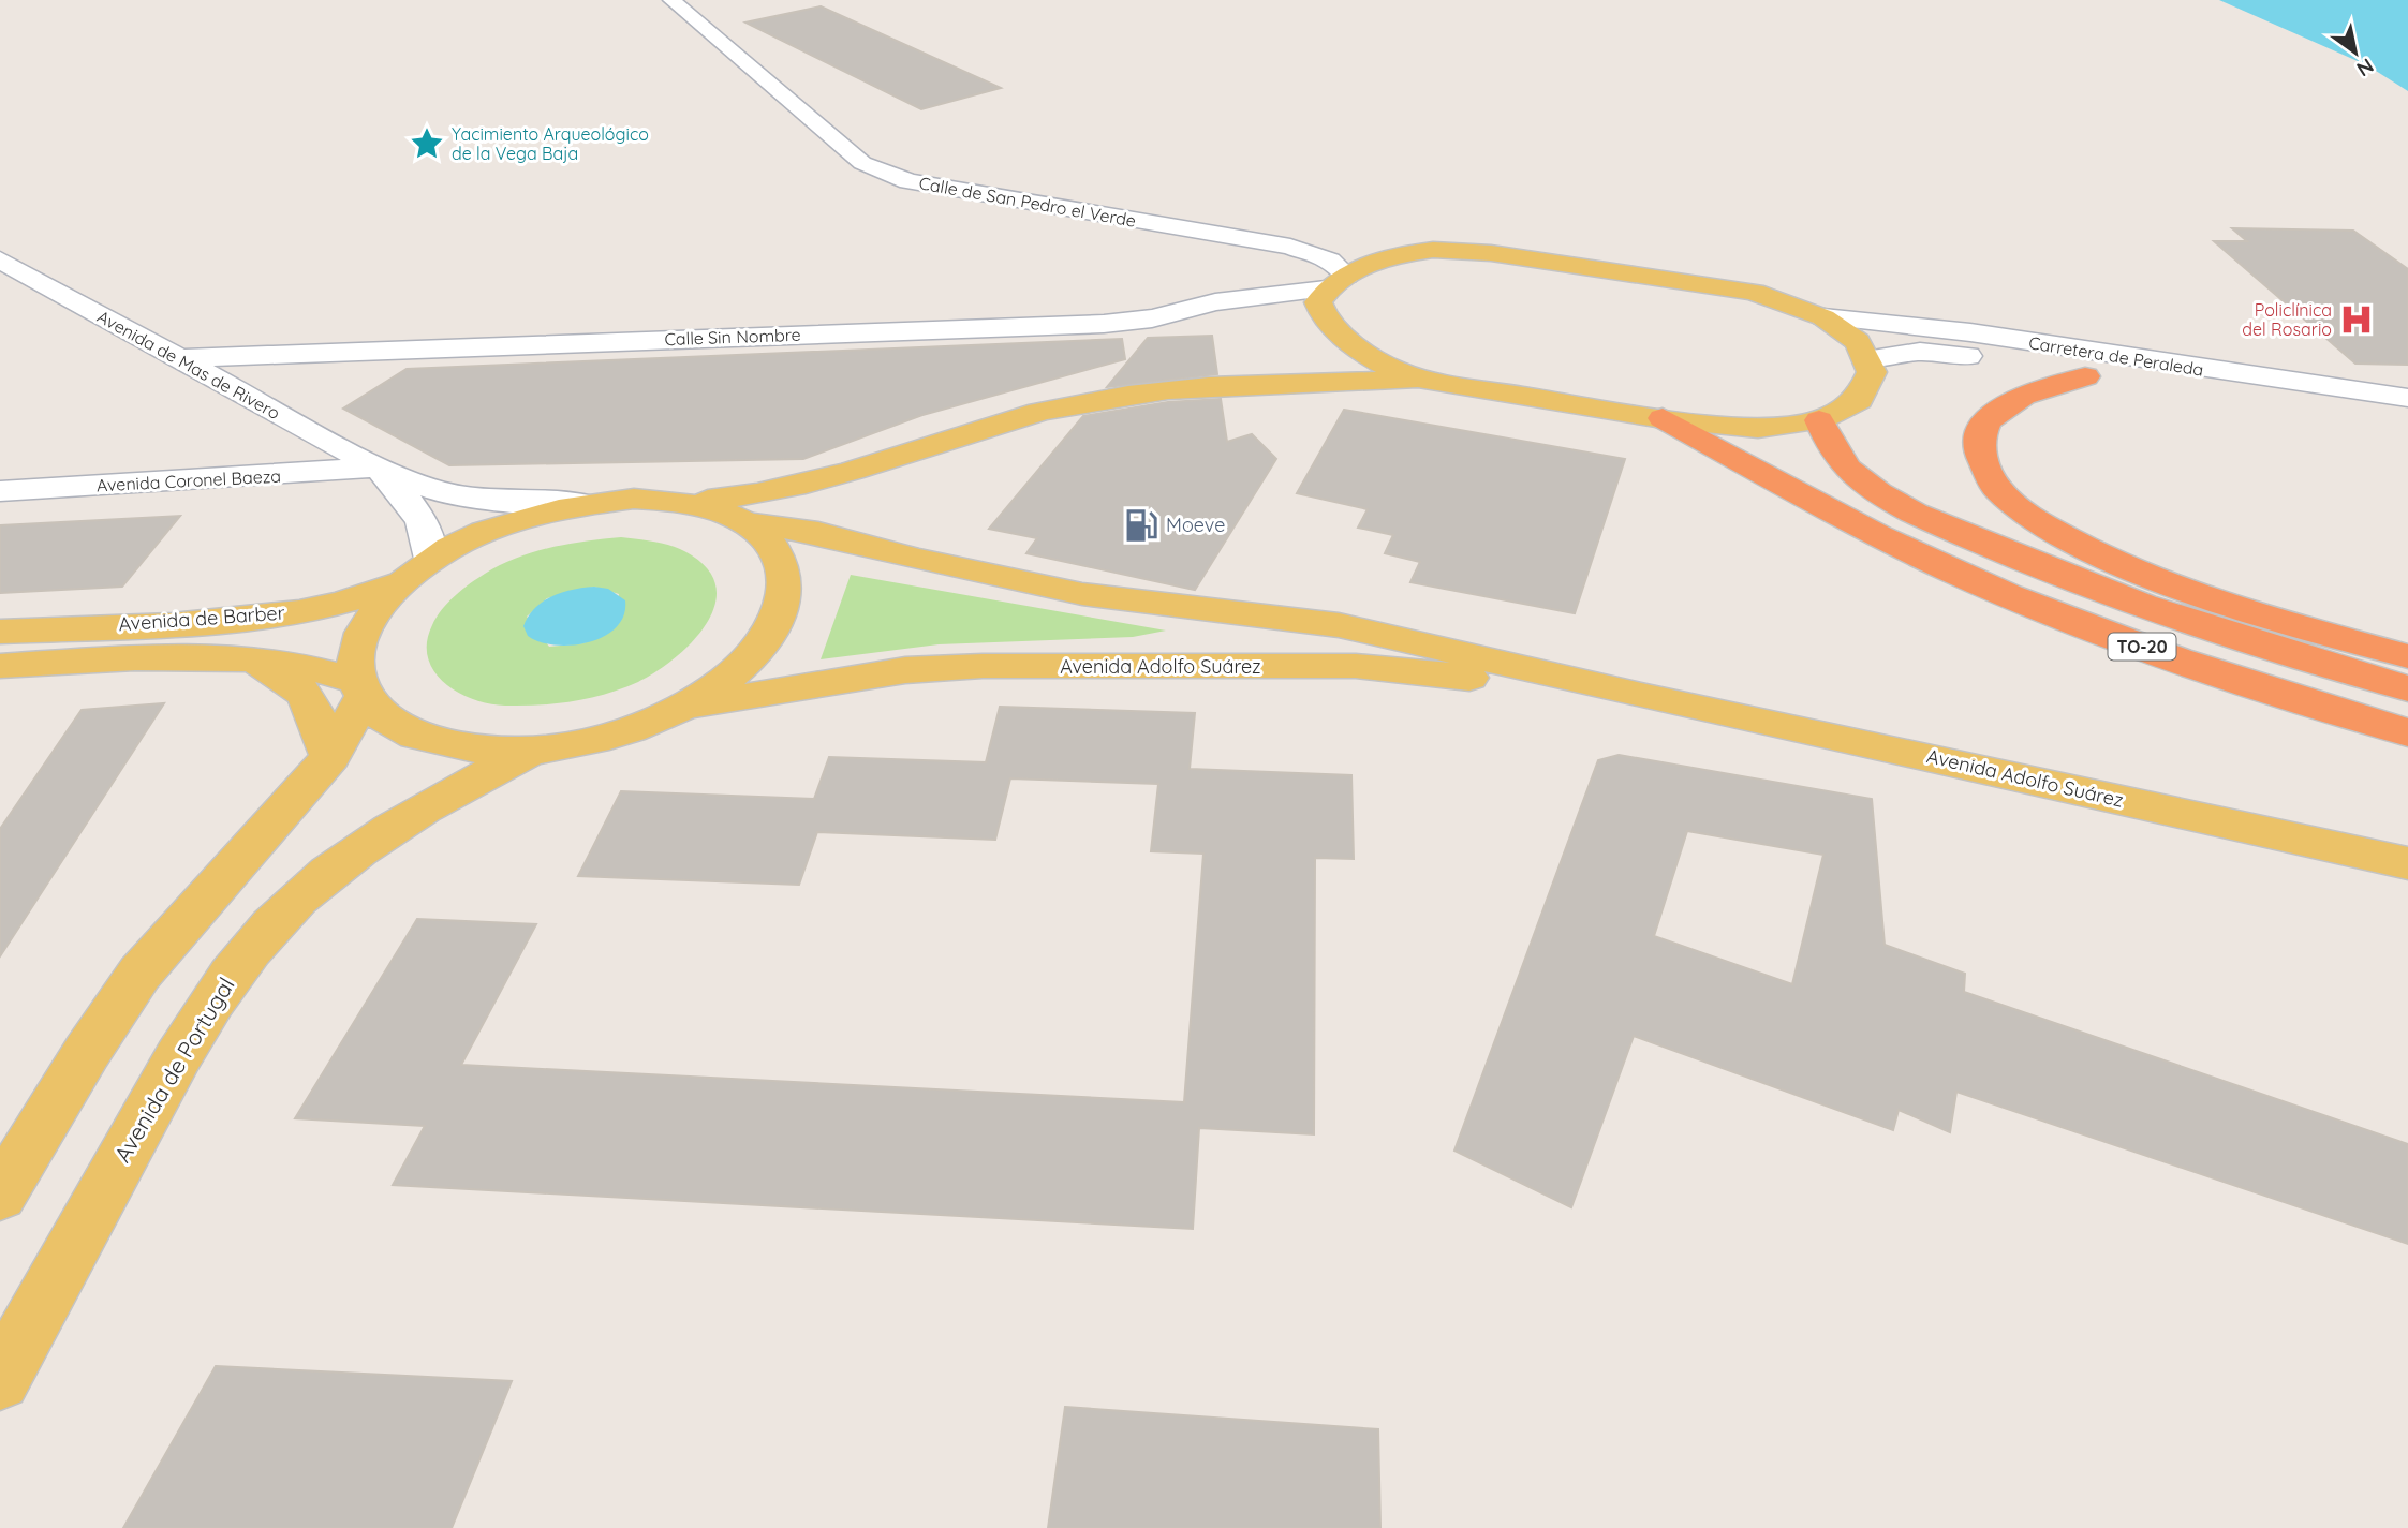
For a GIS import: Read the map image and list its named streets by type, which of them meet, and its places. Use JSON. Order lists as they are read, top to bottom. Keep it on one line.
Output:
{"streets":{"highway":["TO-20"],"main road":["Carretera de Peraleda","Avenida de Barber","Avenida Adolfo Suárez","Avenida de Portugal"],"street":["Calle de San Pedro el Verde","Calle Sin Nombre","Avenida de Mas de Rivero","Avenida Coronel Baeza"]},"crossings":[["Calle de San Pedro el Verde","Calle Sin Nombre"],["Calle de San Pedro el Verde","Carretera de Peraleda"],["Calle Sin Nombre","Carretera de Peraleda"],["Calle Sin Nombre","Avenida de Mas de Rivero"],["Avenida de Mas de Rivero","Avenida Coronel Baeza"]],"places":{"place":["Yacimiento Arqueológico de la Vega Baja"],"hospital":["Policlínica del Rosario"],"fuel station":["Moeve"]},"north":"bottom right"}
